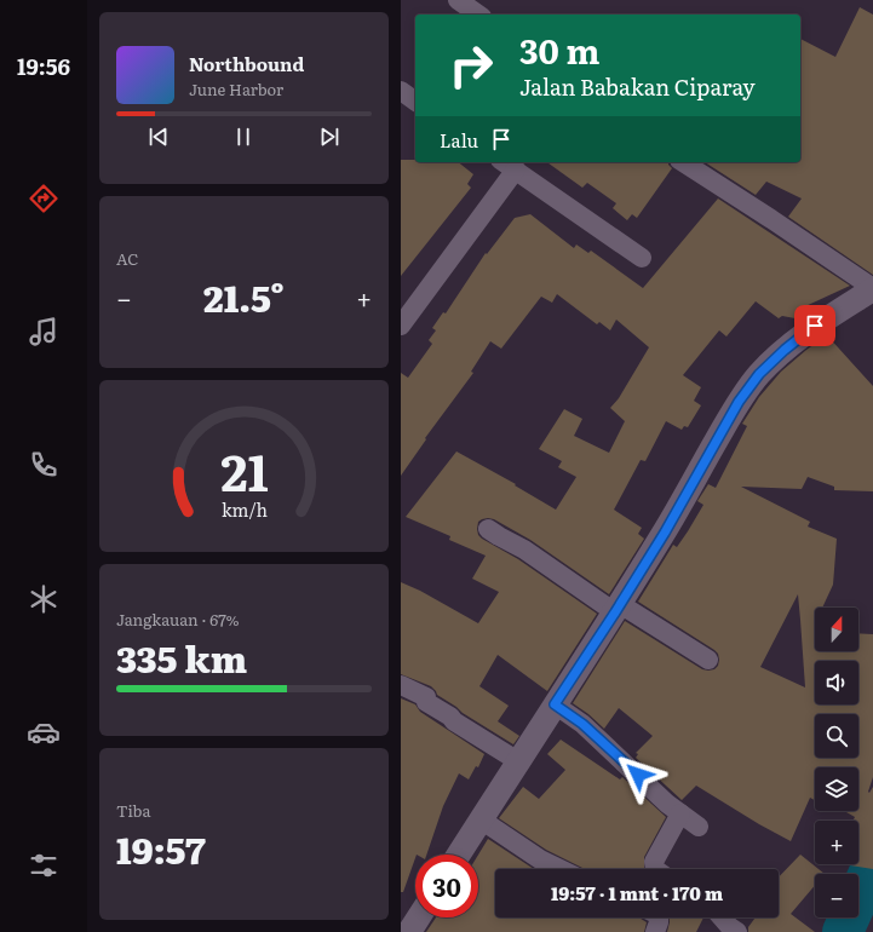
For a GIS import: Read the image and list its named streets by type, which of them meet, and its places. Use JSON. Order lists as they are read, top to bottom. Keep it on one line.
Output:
{"north":"top","page":{"tabs":"19:56","turn":["30 m","Jalan Babakan Ciparay"],"song":["Northbound","June Harbor"],"then":"Lalu","tile":["AC",["Jangkauan · 67%","335 km"],["Tiba","19:57"]],"heat":["−","21.5°","+"],"map_buttons":["+","−"],"limit":"30","trip":"19:57 · 1 mnt · 170 m","gauge":["21","km/h"]}}
